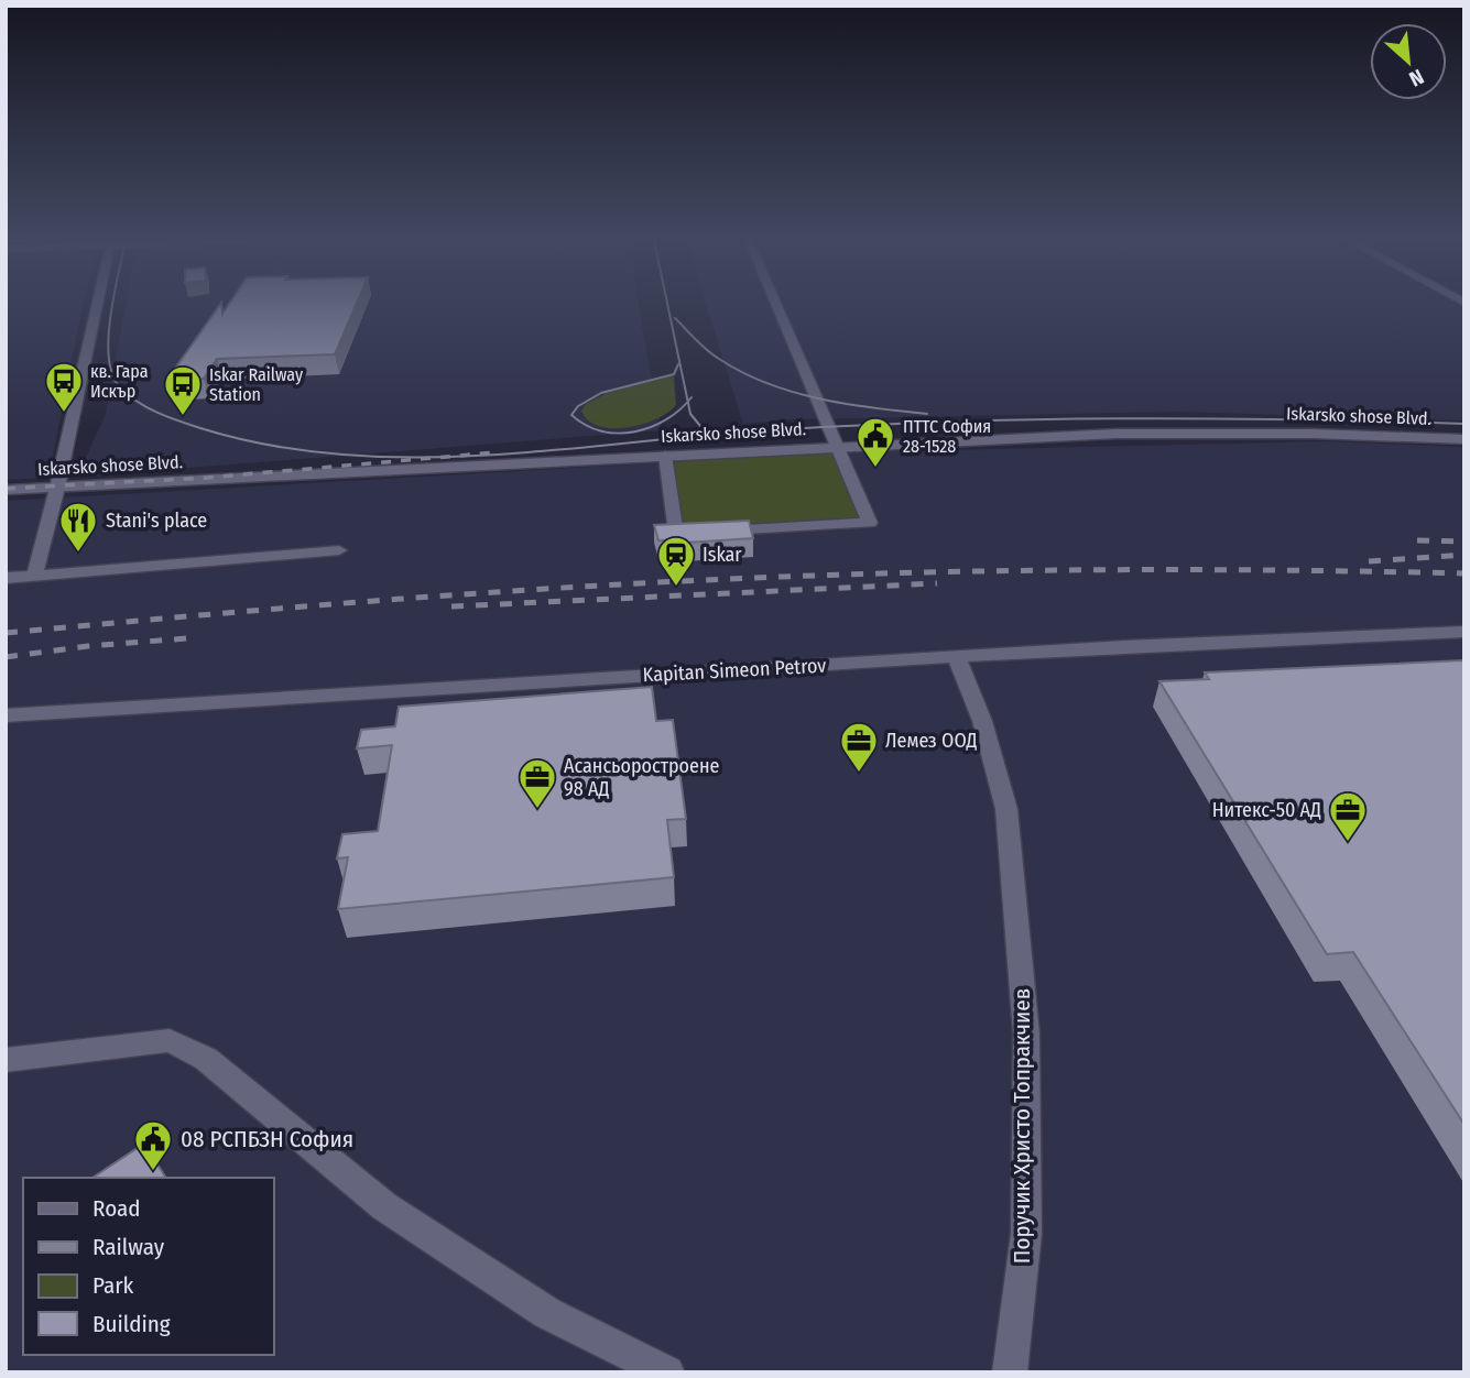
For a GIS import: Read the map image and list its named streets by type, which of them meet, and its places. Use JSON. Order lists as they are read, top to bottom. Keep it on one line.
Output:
{"streets":{"street":["Iskarsko shose Blvd.","Kapitan Simeon Petrov","Поручик Христо Топракчиев"]},"crossings":[["Kapitan Simeon Petrov","Поручик Христо Топракчиев"]],"places":{"bus stop":["кв. Гара Искър","Iskar Railway Station"],"public building":["ПТТС София 28-1528","08 РСПБЗН София"],"restaurant":["Stani's place"],"station":["Iskar"],"office":["Лемез ООД","Асансьоростроене 98 АД","Нитекс-50 АД"]},"legend":["Road","Railway","Park","Building"],"north":"bottom right"}
